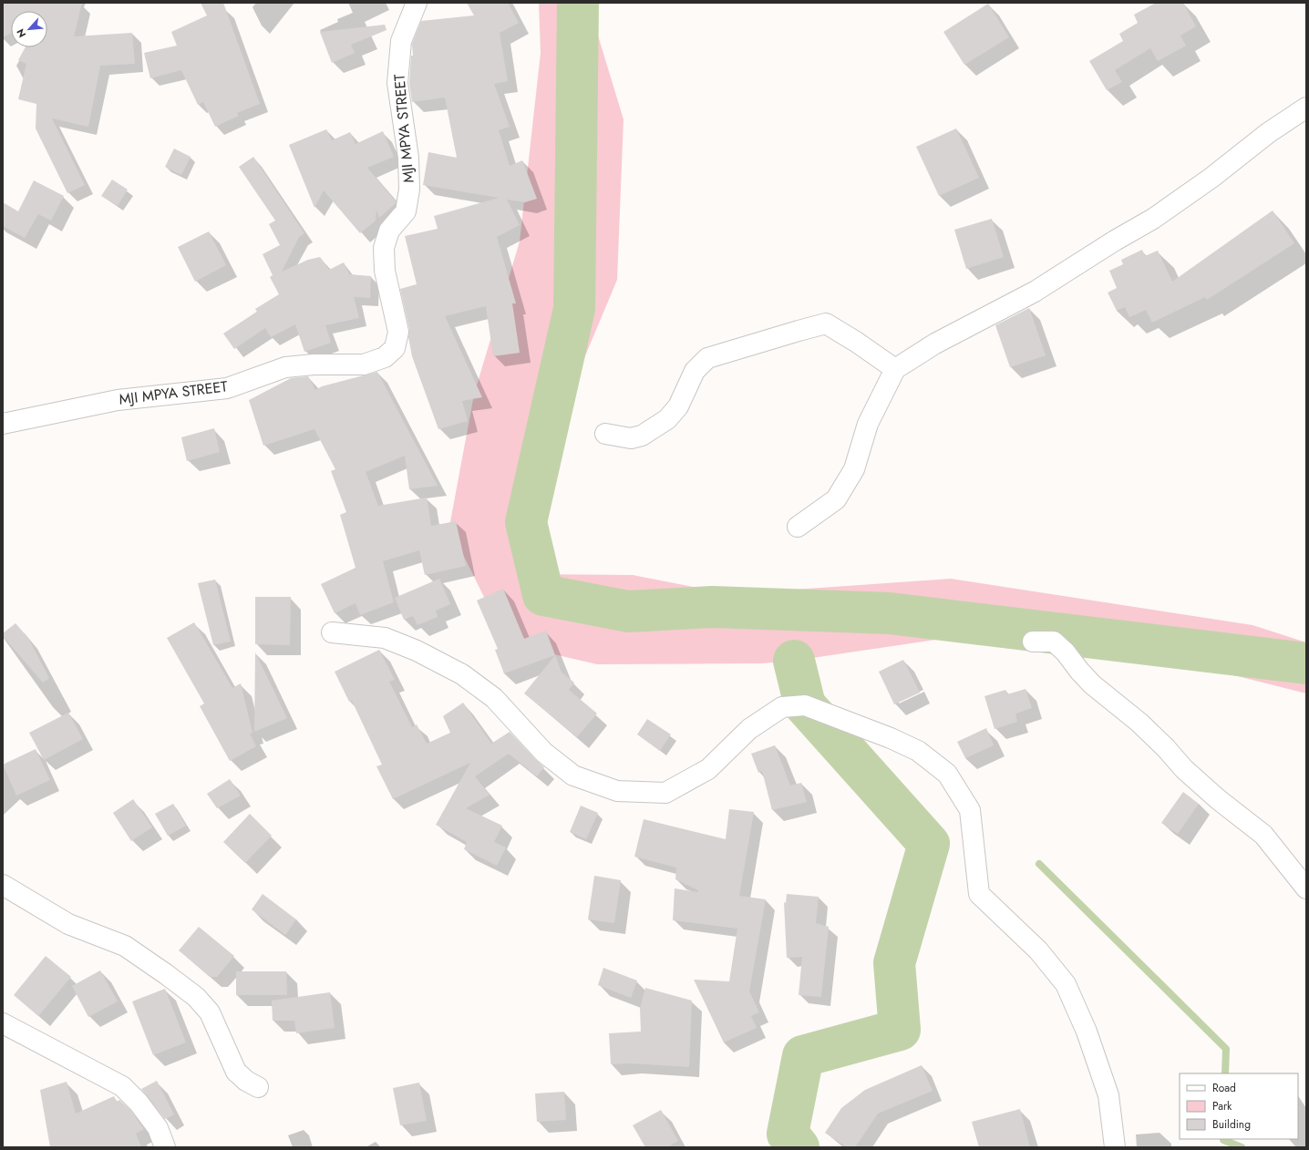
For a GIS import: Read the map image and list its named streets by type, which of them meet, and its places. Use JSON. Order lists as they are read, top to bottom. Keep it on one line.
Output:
{"streets":{"street":["MJI MPYA STREET"]},"legend":["Road","Park","Building"],"north":"bottom left"}
